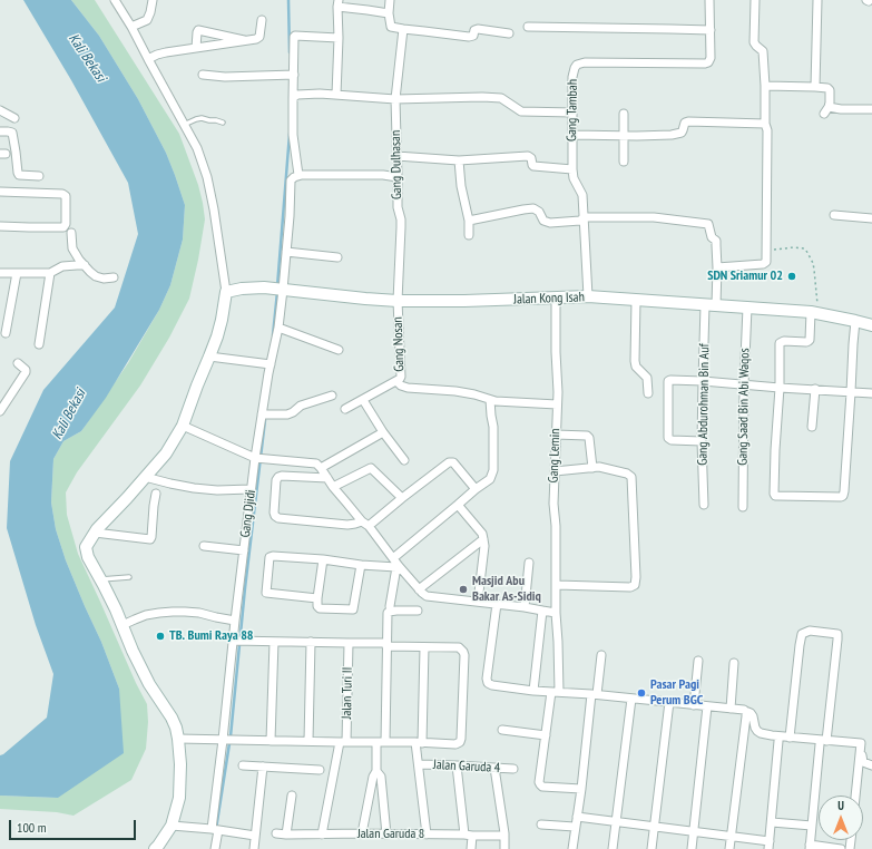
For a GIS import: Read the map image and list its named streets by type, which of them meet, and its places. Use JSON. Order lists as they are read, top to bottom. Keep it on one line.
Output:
{"streets":{"street":["Gang Tambah","Gang Dulhasan","Jalan Kong Isah","Gang Nosan","Gang Abdurohman Bin Auf","Gang Saad Bin Abi Waqos","Gang Lemin","Gang Djidi","Jalan Turi II","Jalan Garuda 4","Jalan Garuda 8"]},"crossings":[["Gang Tambah","Jalan Kong Isah"],["Gang Tambah","Gang Abdurohman Bin Auf"],["Gang Dulhasan","Jalan Kong Isah"],["Gang Dulhasan","Gang Nosan"],["Jalan Kong Isah","Gang Nosan"],["Jalan Kong Isah","Gang Abdurohman Bin Auf"],["Jalan Kong Isah","Gang Saad Bin Abi Waqos"],["Jalan Kong Isah","Gang Lemin"],["Jalan Kong Isah","Gang Djidi"],["Jalan Turi II","Jalan Garuda 8"]],"water":["Kali Bekasi"],"places":["SDN Sriamur 02","Masjid Abu Bakar As-Sidiq","TB. Bumi Raya 88","Pasar Pagi Perum BGC"],"scale_bar":"100 m","north":"top"}
